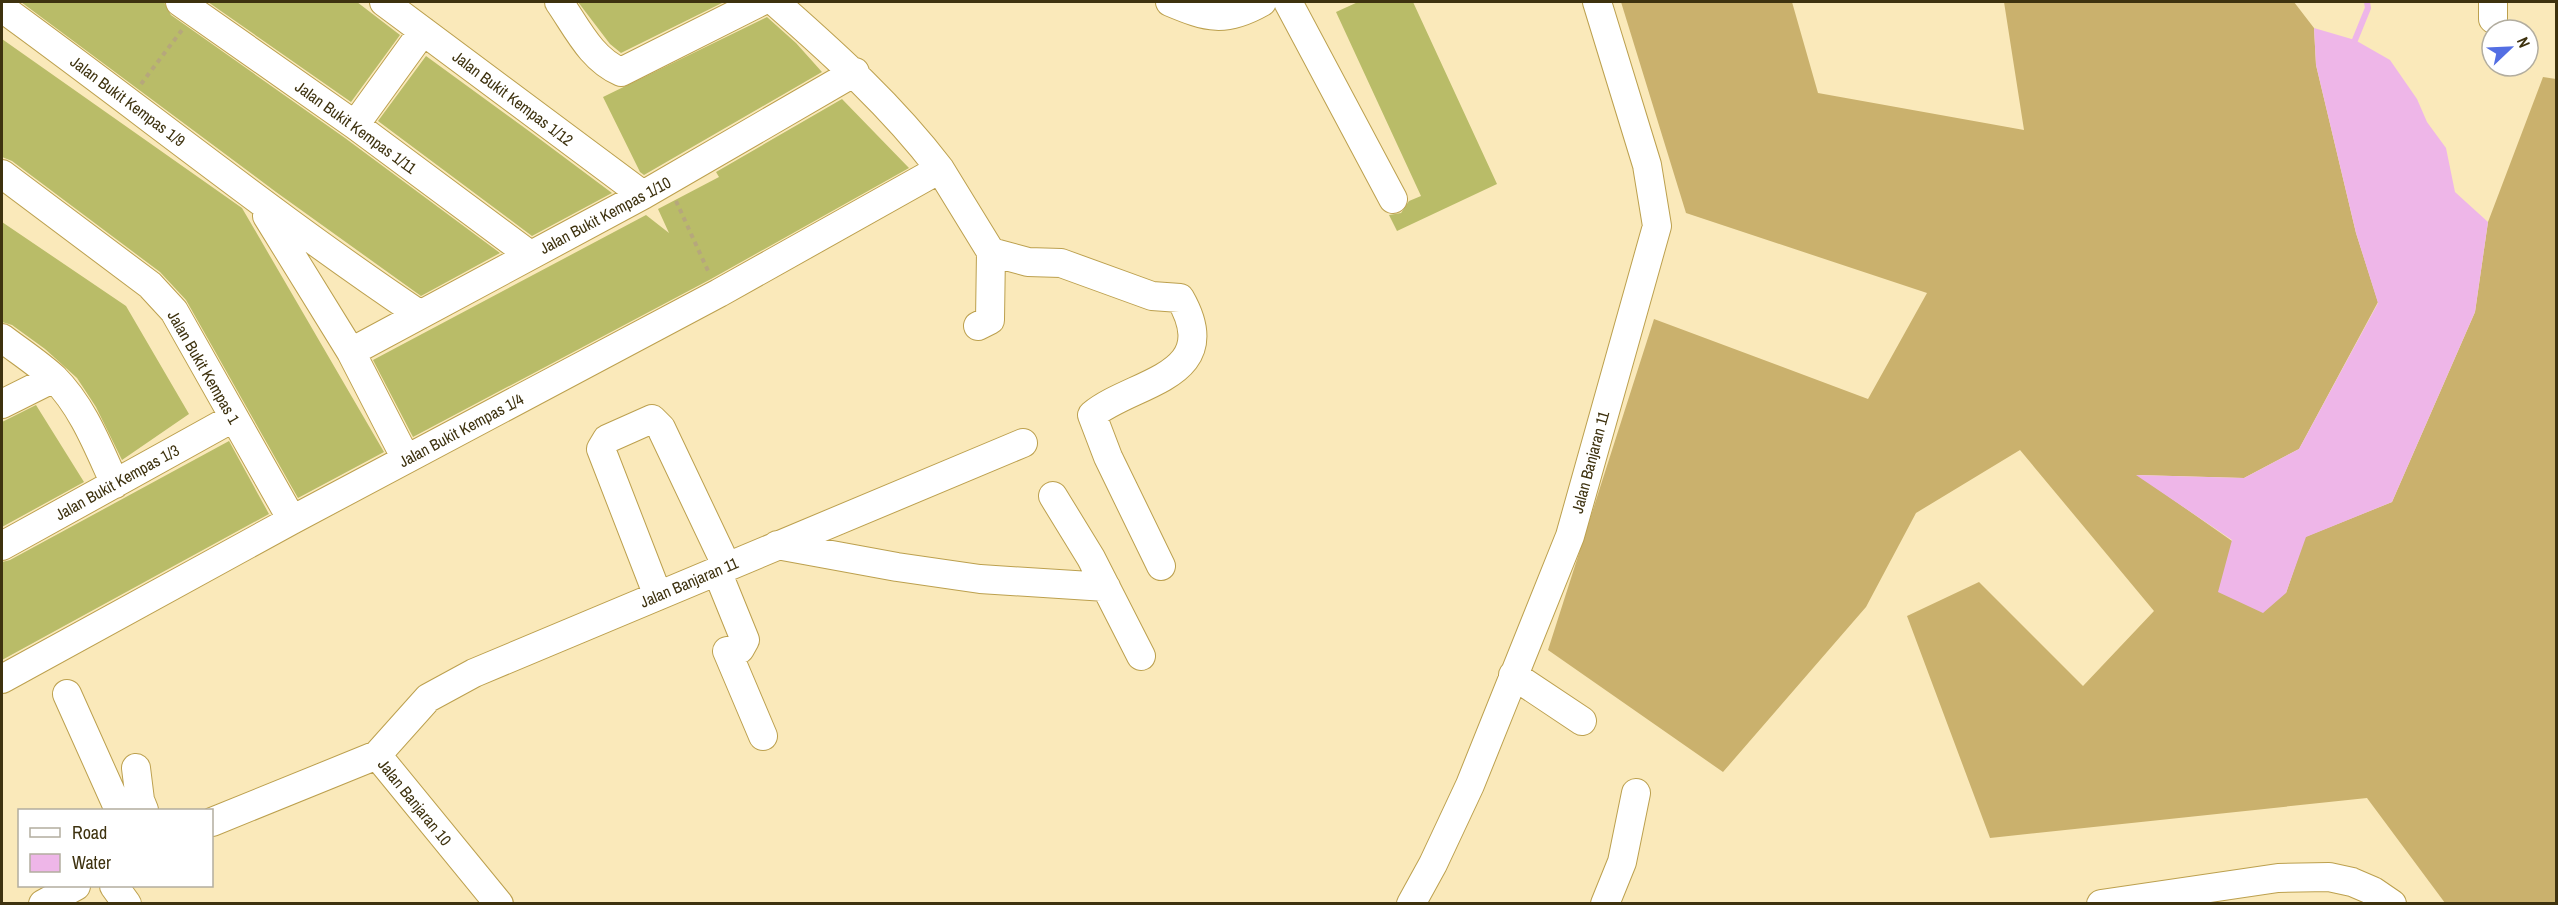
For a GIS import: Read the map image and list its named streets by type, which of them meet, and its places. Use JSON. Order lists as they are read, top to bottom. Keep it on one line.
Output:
{"streets":{"street":["Jalan Bukit Kempas 1/12","Jalan Bukit Kempas 1/9","Jalan Bukit Kempas 1/11","Jalan Bukit Kempas 1/10","Jalan Bukit Kempas 1","Jalan Bukit Kempas 1/4","Jalan Banjaran 11","Jalan Bukit Kempas 1/3","Jalan Banjaran 10"]},"crossings":[["Jalan Bukit Kempas 1/12","Jalan Bukit Kempas 1/10"],["Jalan Bukit Kempas 1/9","Jalan Bukit Kempas 1/10"],["Jalan Bukit Kempas 1/9","Jalan Bukit Kempas 1/4"],["Jalan Bukit Kempas 1/11","Jalan Bukit Kempas 1/10"],["Jalan Bukit Kempas 1","Jalan Bukit Kempas 1/4"],["Jalan Bukit Kempas 1","Jalan Bukit Kempas 1/3"],["Jalan Banjaran 11","Jalan Banjaran 10"]],"legend":["Road","Water"],"north":"top right"}
